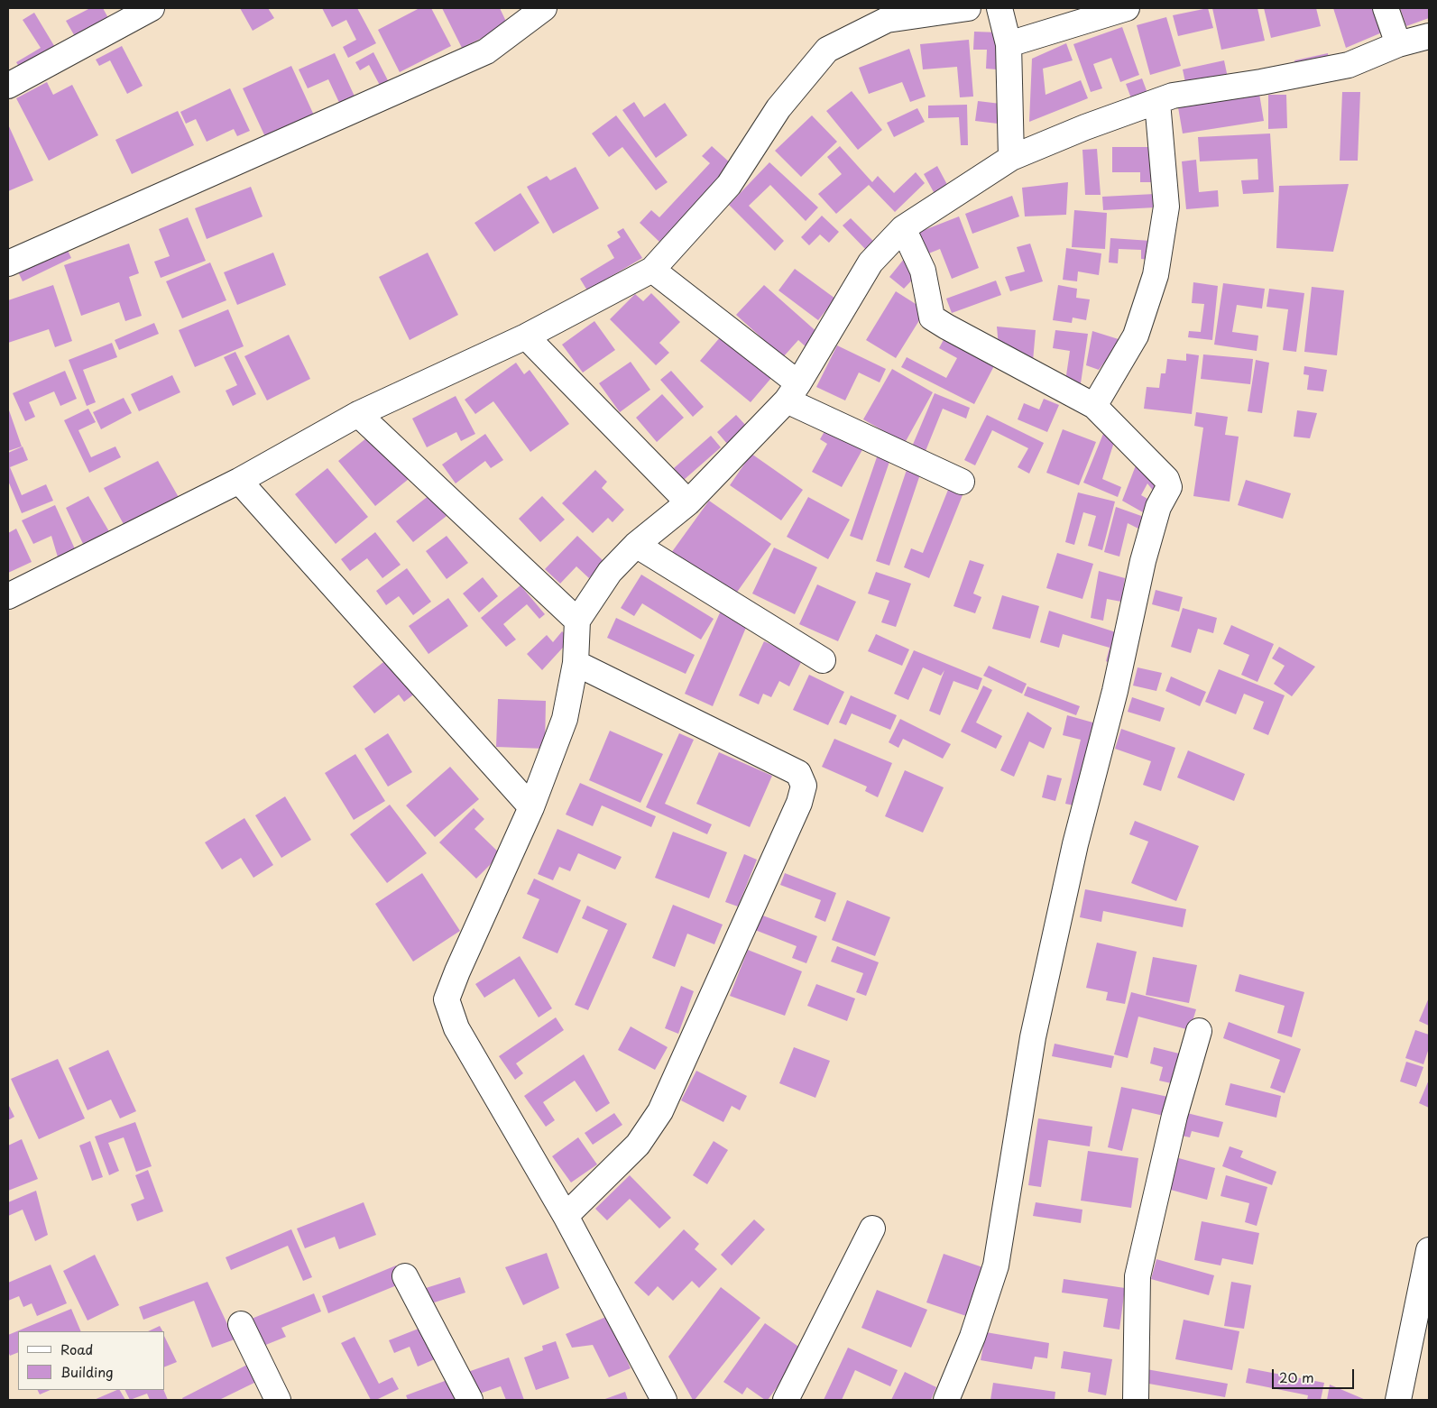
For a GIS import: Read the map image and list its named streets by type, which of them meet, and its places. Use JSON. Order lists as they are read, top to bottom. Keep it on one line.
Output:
{"legend":["Road","Building"],"scale_bar":"20 m"}
